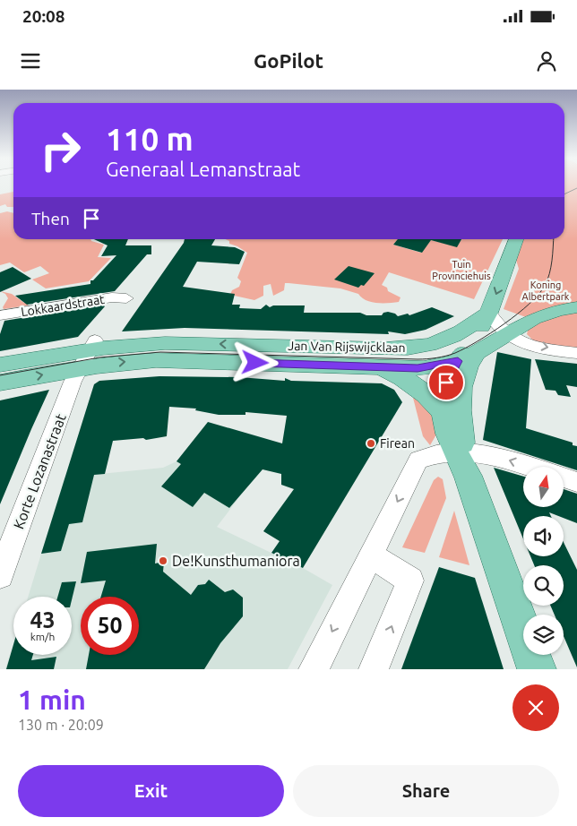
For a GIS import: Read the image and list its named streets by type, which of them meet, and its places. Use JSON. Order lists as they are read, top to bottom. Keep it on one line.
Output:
{"streets":{"main road":["Jan Van Rijswijcklaan"],"street":["Lokkaardstraat","Korte Lozanastraat"]},"crossings":[["Jan Van Rijswijcklaan","Korte Lozanastraat"]],"parks":["Tuin Provinciehuis","Koning Albertpark"],"places":["Firean","De!Kunsthumaniora"],"north":"top","page":{"status":"20:08","header":"GoPilot","turn":["110 m","Generaal Lemanstraat"],"then":"Then","speed":"43 km/h","limit":"50","heading":["1 min","130 m · 20:09"],"buttons":["Exit","Share"]}}
